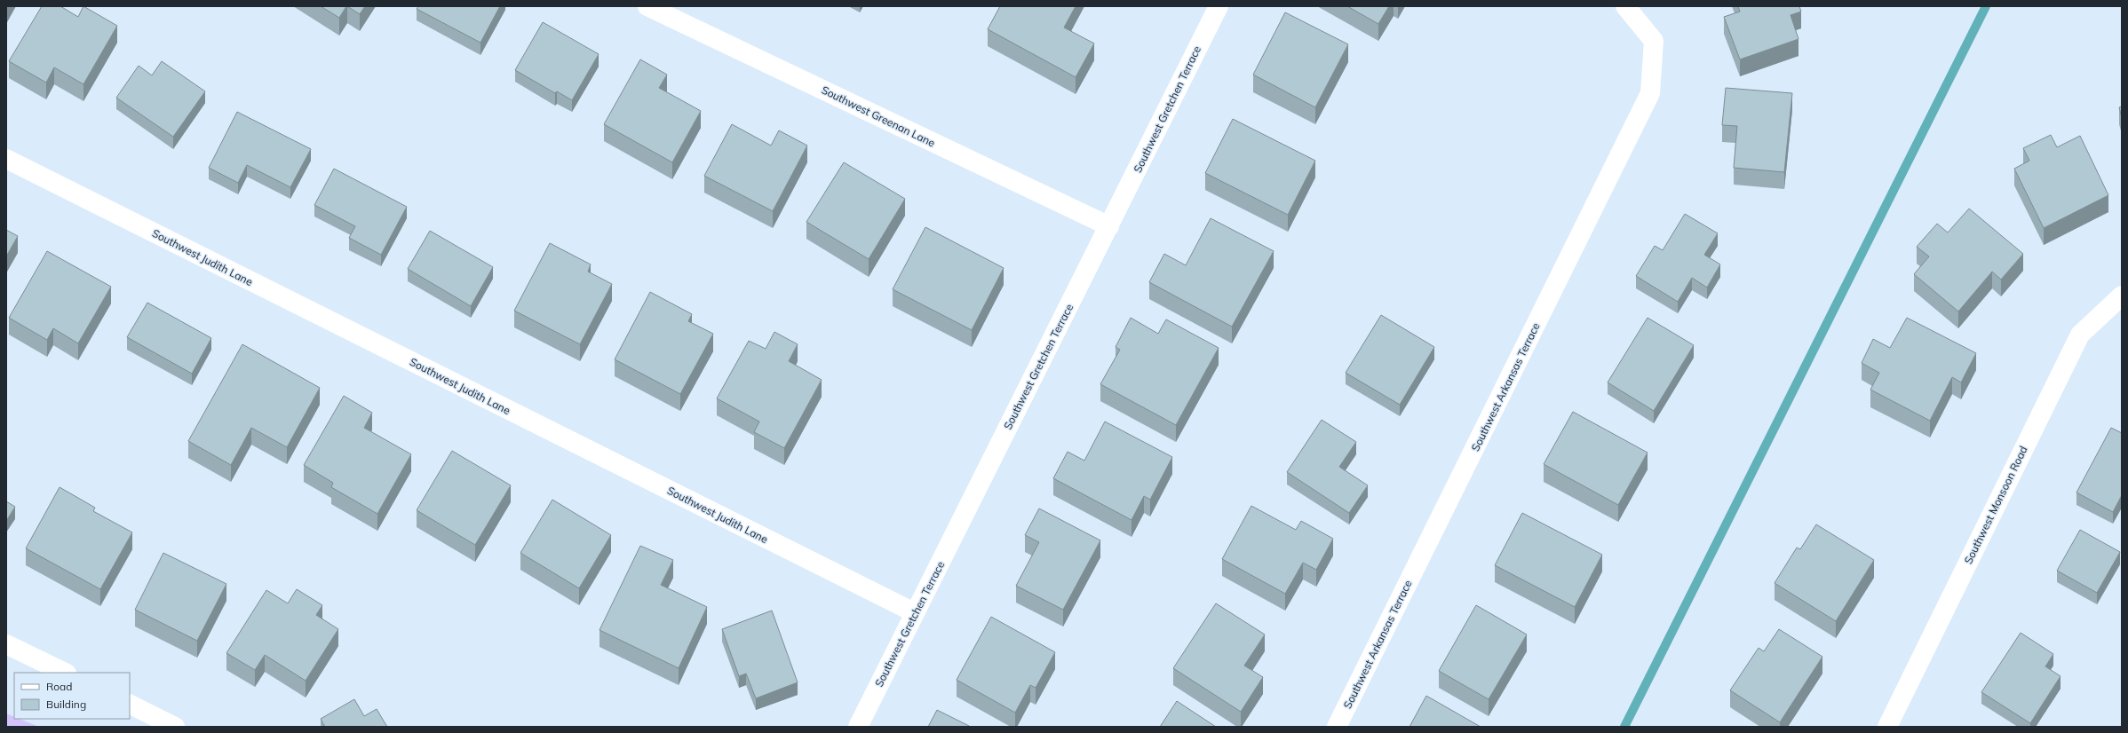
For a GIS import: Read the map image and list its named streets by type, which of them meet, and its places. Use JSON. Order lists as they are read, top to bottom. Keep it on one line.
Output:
{"streets":{"street":["Southwest Gretchen Terrace","Southwest Greenan Lane","Southwest Judith Lane","Southwest Arkansas Terrace","Southwest Monsoon Road"]},"crossings":[["Southwest Gretchen Terrace","Southwest Greenan Lane"],["Southwest Gretchen Terrace","Southwest Judith Lane"]],"legend":["Road","Building"]}
